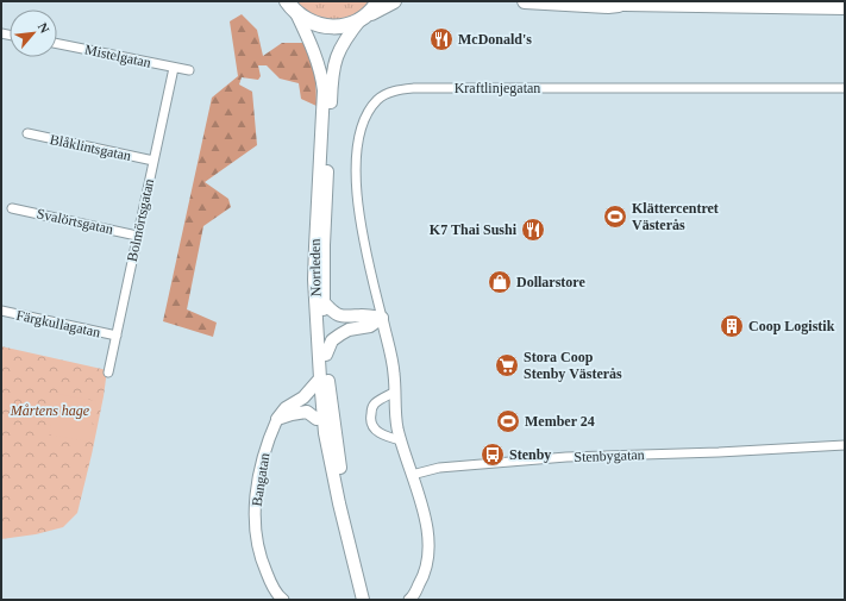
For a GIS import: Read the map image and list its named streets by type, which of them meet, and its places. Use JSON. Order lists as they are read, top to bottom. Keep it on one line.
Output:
{"streets":{"main road":["Norrleden"],"street":["Mistelgatan","Kraftlinjegatan","Blåklintsgatan","Bolmörtsgatan","Svalörtsgatan","Färgkullagatan","Stenbygatan","Bangatan"]},"crossings":[["Mistelgatan","Bolmörtsgatan"],["Blåklintsgatan","Bolmörtsgatan"],["Bolmörtsgatan","Svalörtsgatan"],["Bolmörtsgatan","Färgkullagatan"]],"parks":["Mårtens hage"],"places":{"restaurant":["McDonald's","K7 Thai Sushi"],"sports":["Klättercentret Västerås","Member 24"],"shop":["Dollarstore"],"building":["Coop Logistik"],"supermarket":["Stora Coop Stenby Västerås"],"bus stop":["Stenby"]},"north":"top right"}
